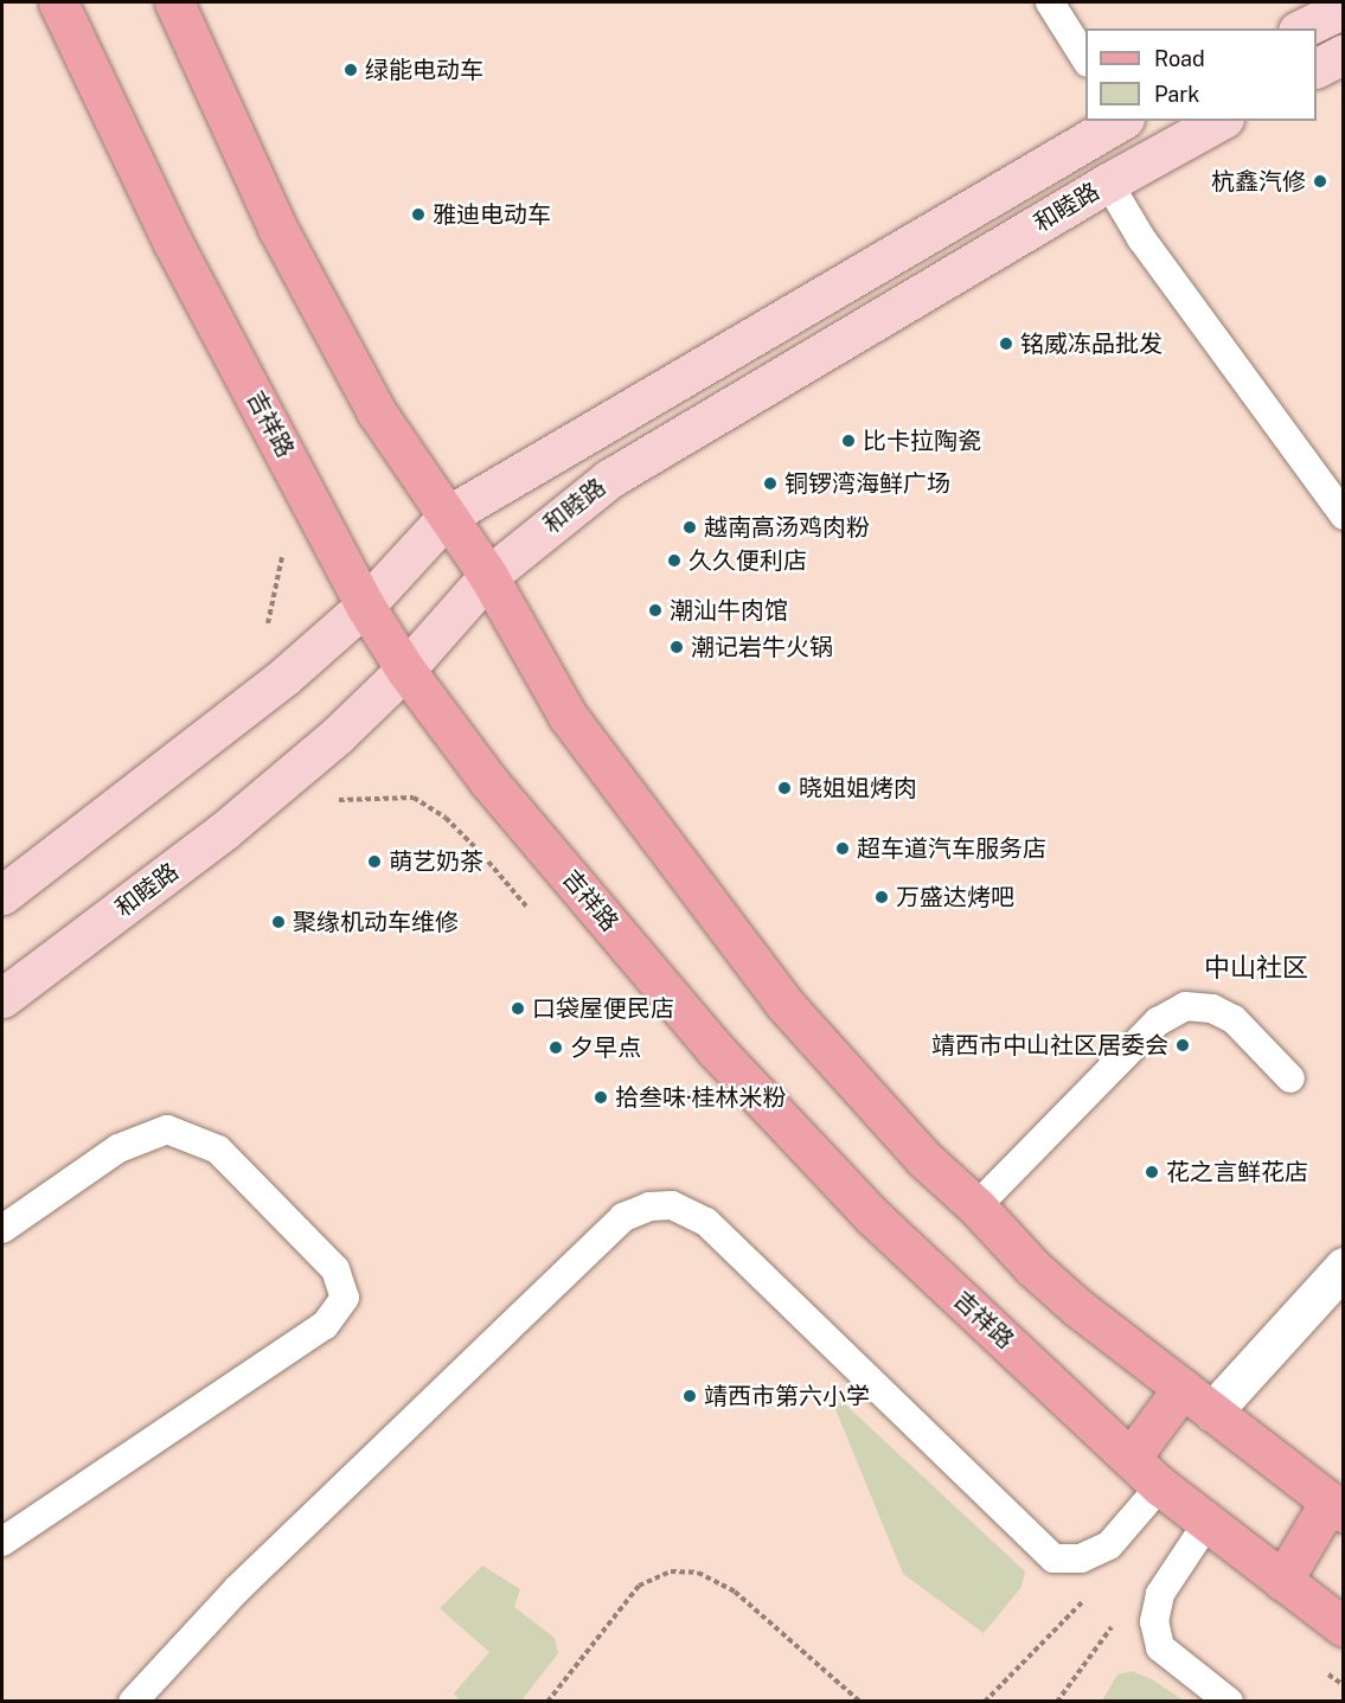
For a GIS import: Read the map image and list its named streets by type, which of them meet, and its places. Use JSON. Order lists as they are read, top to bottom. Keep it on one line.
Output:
{"streets":{"main road":["吉祥路"],"street":["和睦路"]},"crossings":[["和睦路","吉祥路"]],"districts":["中山社区"],"places":["绿能电动车","杭鑫汽修","雅迪电动车","铭威冻品批发","比卡拉陶瓷","铜锣湾海鲜广场","越南高汤鸡肉粉","久久便利店","潮汕牛肉馆","潮记岩牛火锅","晓姐姐烤肉","超车道汽车服务店","萌艺奶茶","万盛达烤吧","聚缘机动车维修","口袋屋便民店","靖西市中山社区居委会","夕早点","拾叁味·桂林米粉","花之言鲜花店","靖西市第六小学"],"legend":["Road","Park"]}
